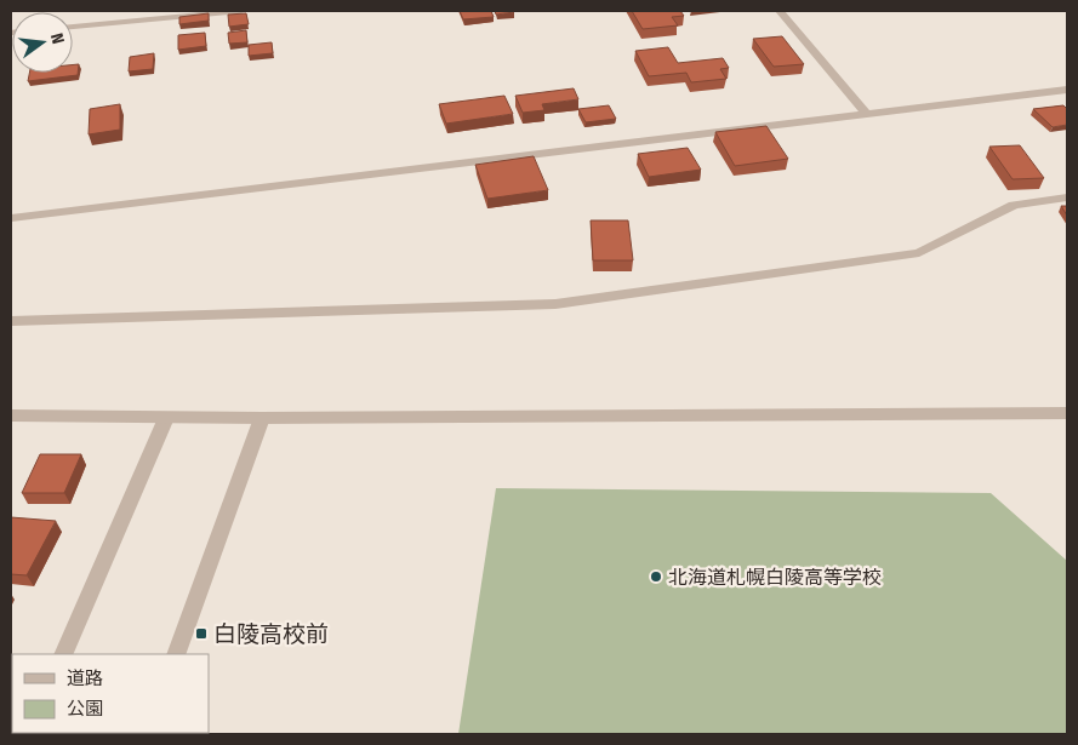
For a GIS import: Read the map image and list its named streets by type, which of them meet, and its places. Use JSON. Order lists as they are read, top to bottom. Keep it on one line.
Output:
{"places":{"other":["北海道札幌白陵高等学校"],"transit":["白陵高校前"]},"legend":["道路","公園"],"north":"right"}
